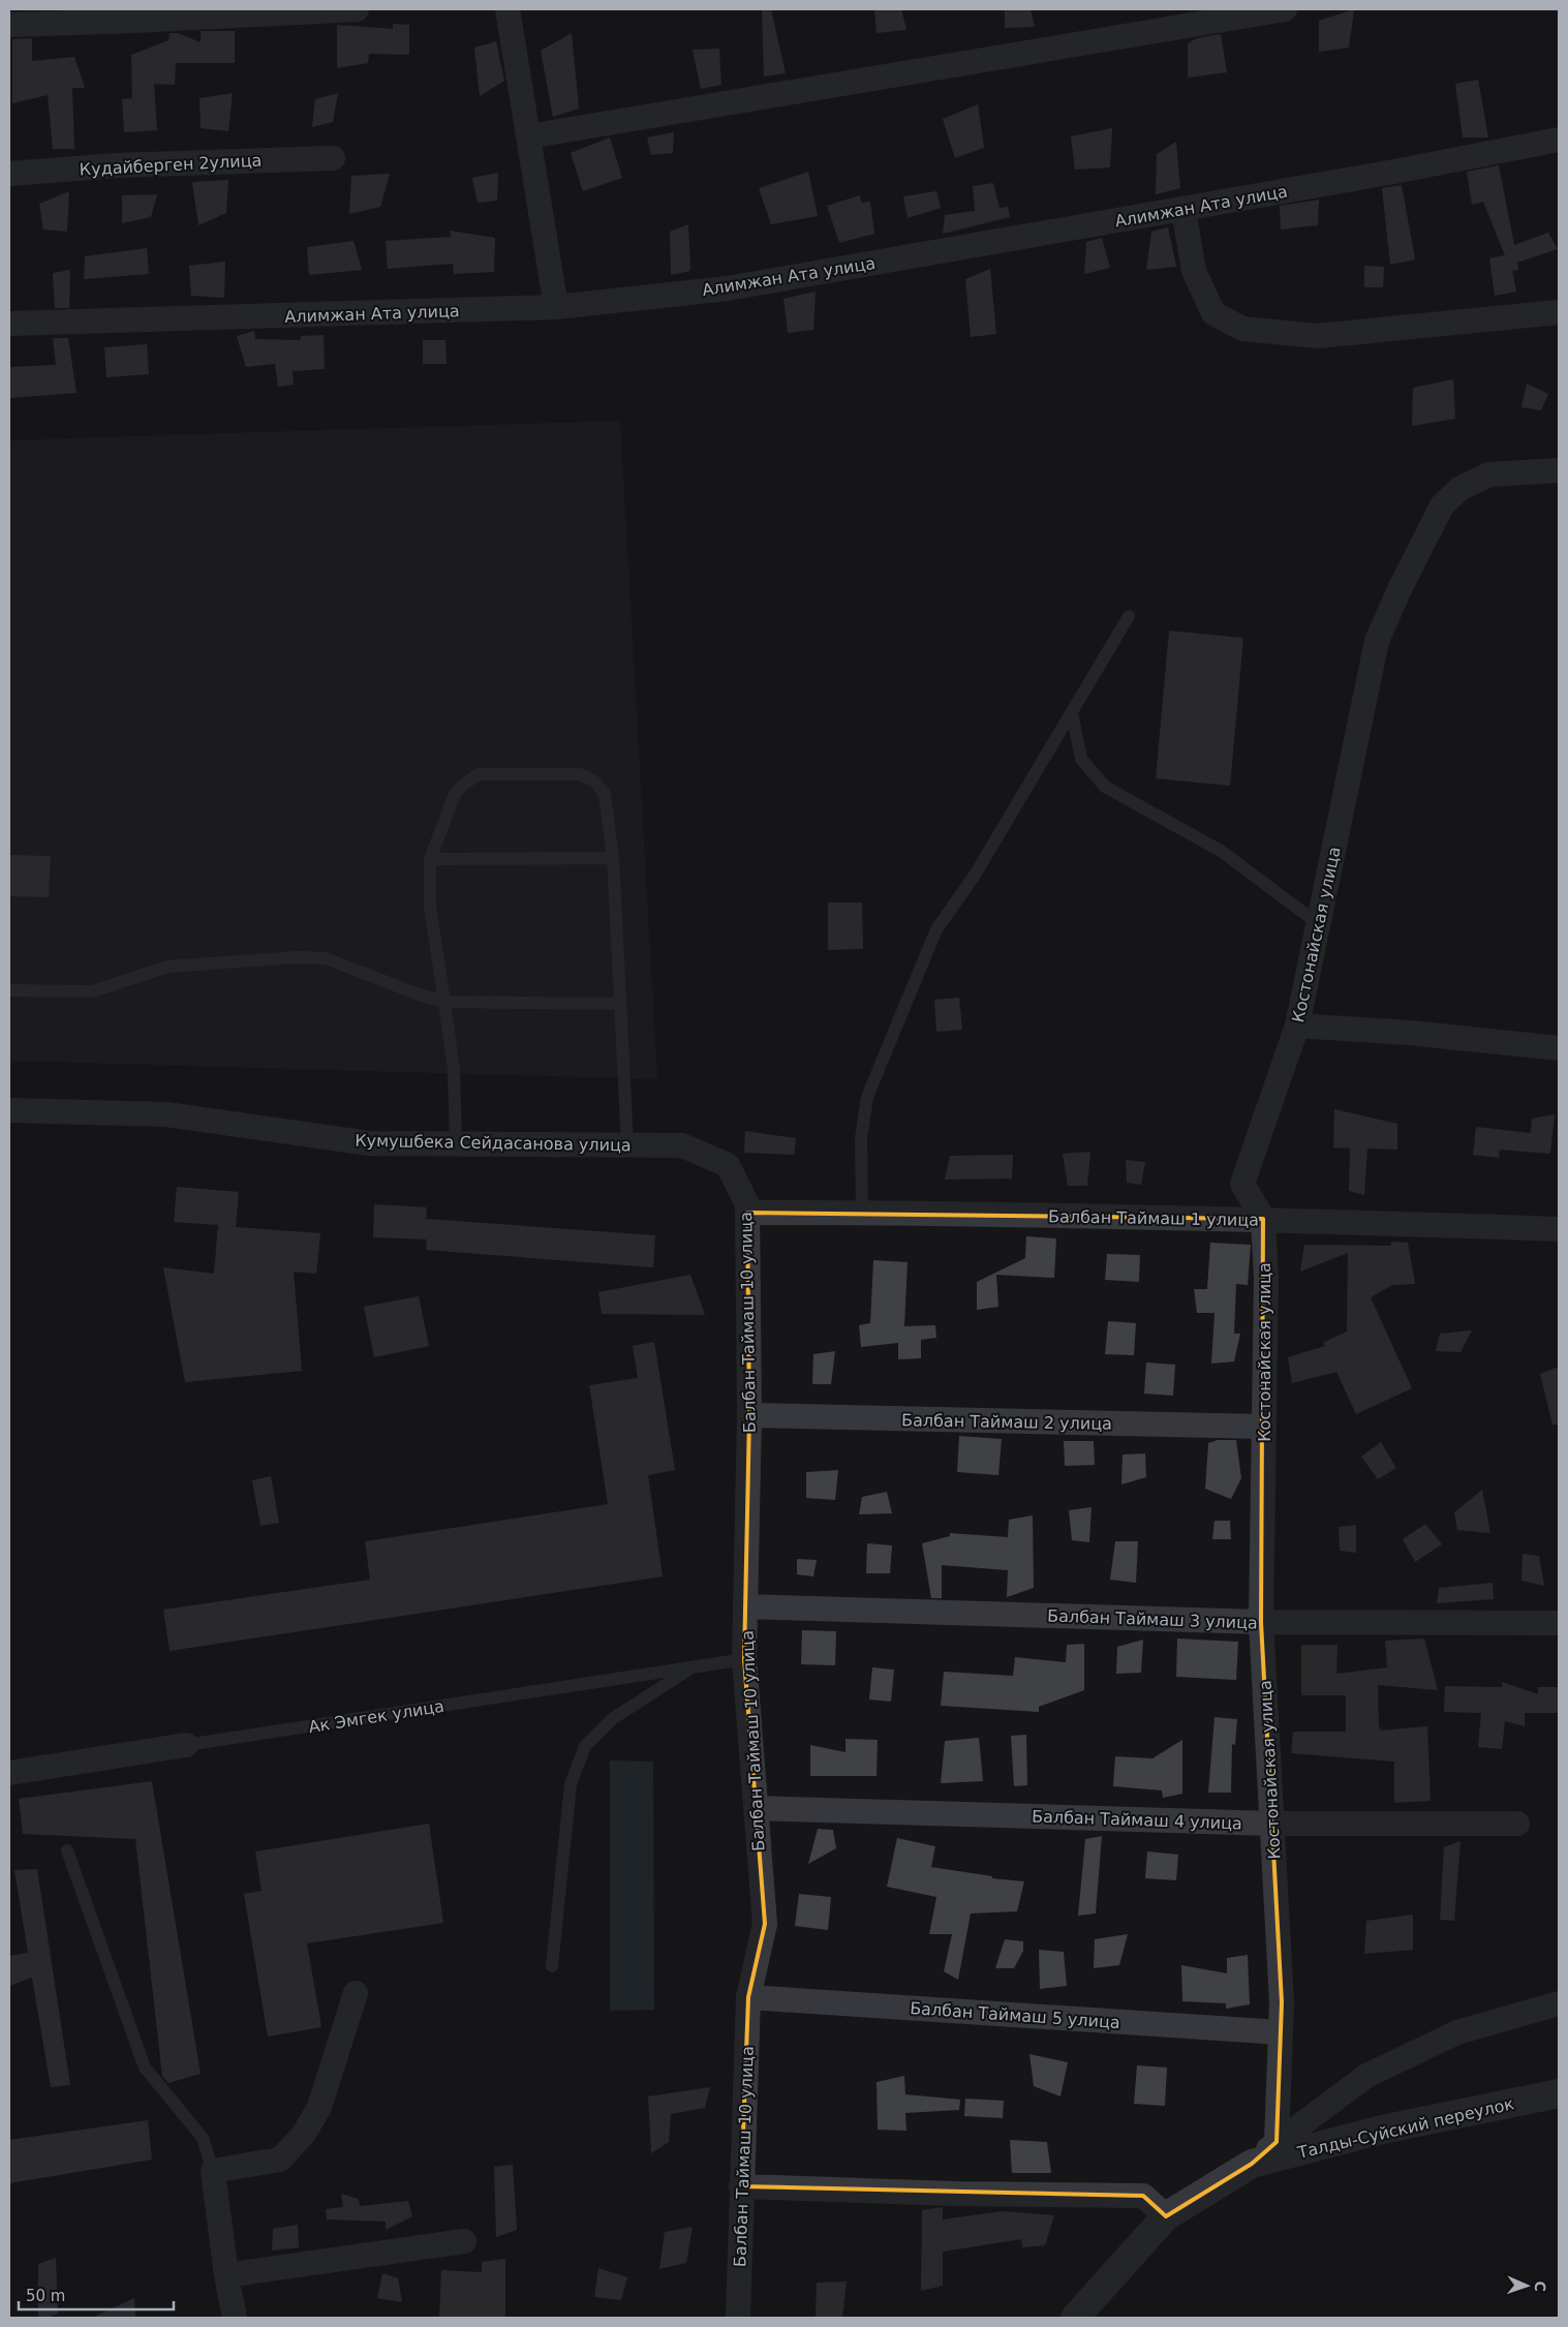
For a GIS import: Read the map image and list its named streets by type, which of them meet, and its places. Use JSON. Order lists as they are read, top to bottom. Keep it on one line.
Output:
{"streets":{"street":["Кудайберген 2улица","Алимжан Ата улица","Костонайская улица","Кумушбека Сейдасанова улица","Балбан Таймаш 1 улица","Балбан Таймаш 10 улица","Балбан Таймаш 2 улица","Балбан Таймаш 3 улица","Ак Эмгек улица","Балбан Таймаш 4 улица","Балбан Таймаш 5 улица","Талды-Суйский переулок"]},"crossings":[["Костонайская улица","Балбан Таймаш 1 улица"],["Костонайская улица","Балбан Таймаш 2 улица"],["Костонайская улица","Балбан Таймаш 3 улица"],["Костонайская улица","Балбан Таймаш 4 улица"],["Костонайская улица","Балбан Таймаш 5 улица"],["Кумушбека Сейдасанова улица","Балбан Таймаш 10 улица"],["Балбан Таймаш 1 улица","Балбан Таймаш 10 улица"],["Балбан Таймаш 10 улица","Балбан Таймаш 2 улица"],["Балбан Таймаш 10 улица","Балбан Таймаш 3 улица"],["Балбан Таймаш 10 улица","Ак Эмгек улица"],["Балбан Таймаш 10 улица","Балбан Таймаш 4 улица"],["Балбан Таймаш 10 улица","Балбан Таймаш 5 улица"]],"scale_bar":"50 m","north":"right"}
